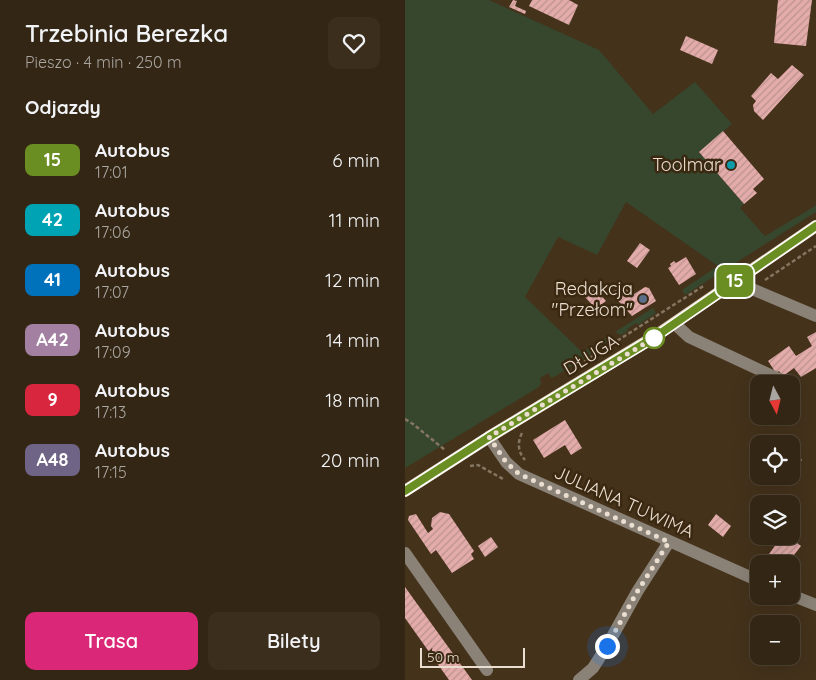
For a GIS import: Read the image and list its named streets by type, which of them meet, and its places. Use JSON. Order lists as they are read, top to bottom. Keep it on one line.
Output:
{"streets":{"main road":["DŁUGA"],"street":["JULIANA TUWIMA"]},"crossings":[["DŁUGA","JULIANA TUWIMA"]],"places":["Toolmar","Redakcja \"Przełom\""],"lines":["bus line 15"],"scale_bar":"50 m","north":"bottom","page":{"heading":[["Trzebinia Berezka","Pieszo · 4 min · 250 m"],"Odjazdy"],"on_map":"15","list":[{"mark":"15","name":"Autobus","note":"17:01","value":"6 min"},{"mark":"42","name":"Autobus","note":"17:06","value":"11 min"},{"mark":"41","name":"Autobus","note":"17:07","value":"12 min"},{"mark":"A42","name":"Autobus","note":"17:09","value":"14 min"},{"mark":"9","name":"Autobus","note":"17:13","value":"18 min"},{"mark":"A48","name":"Autobus","note":"17:15","value":"20 min"}],"map_buttons":["+","−"],"buttons":["Trasa","Bilety"],"scale":"50 m"}}
